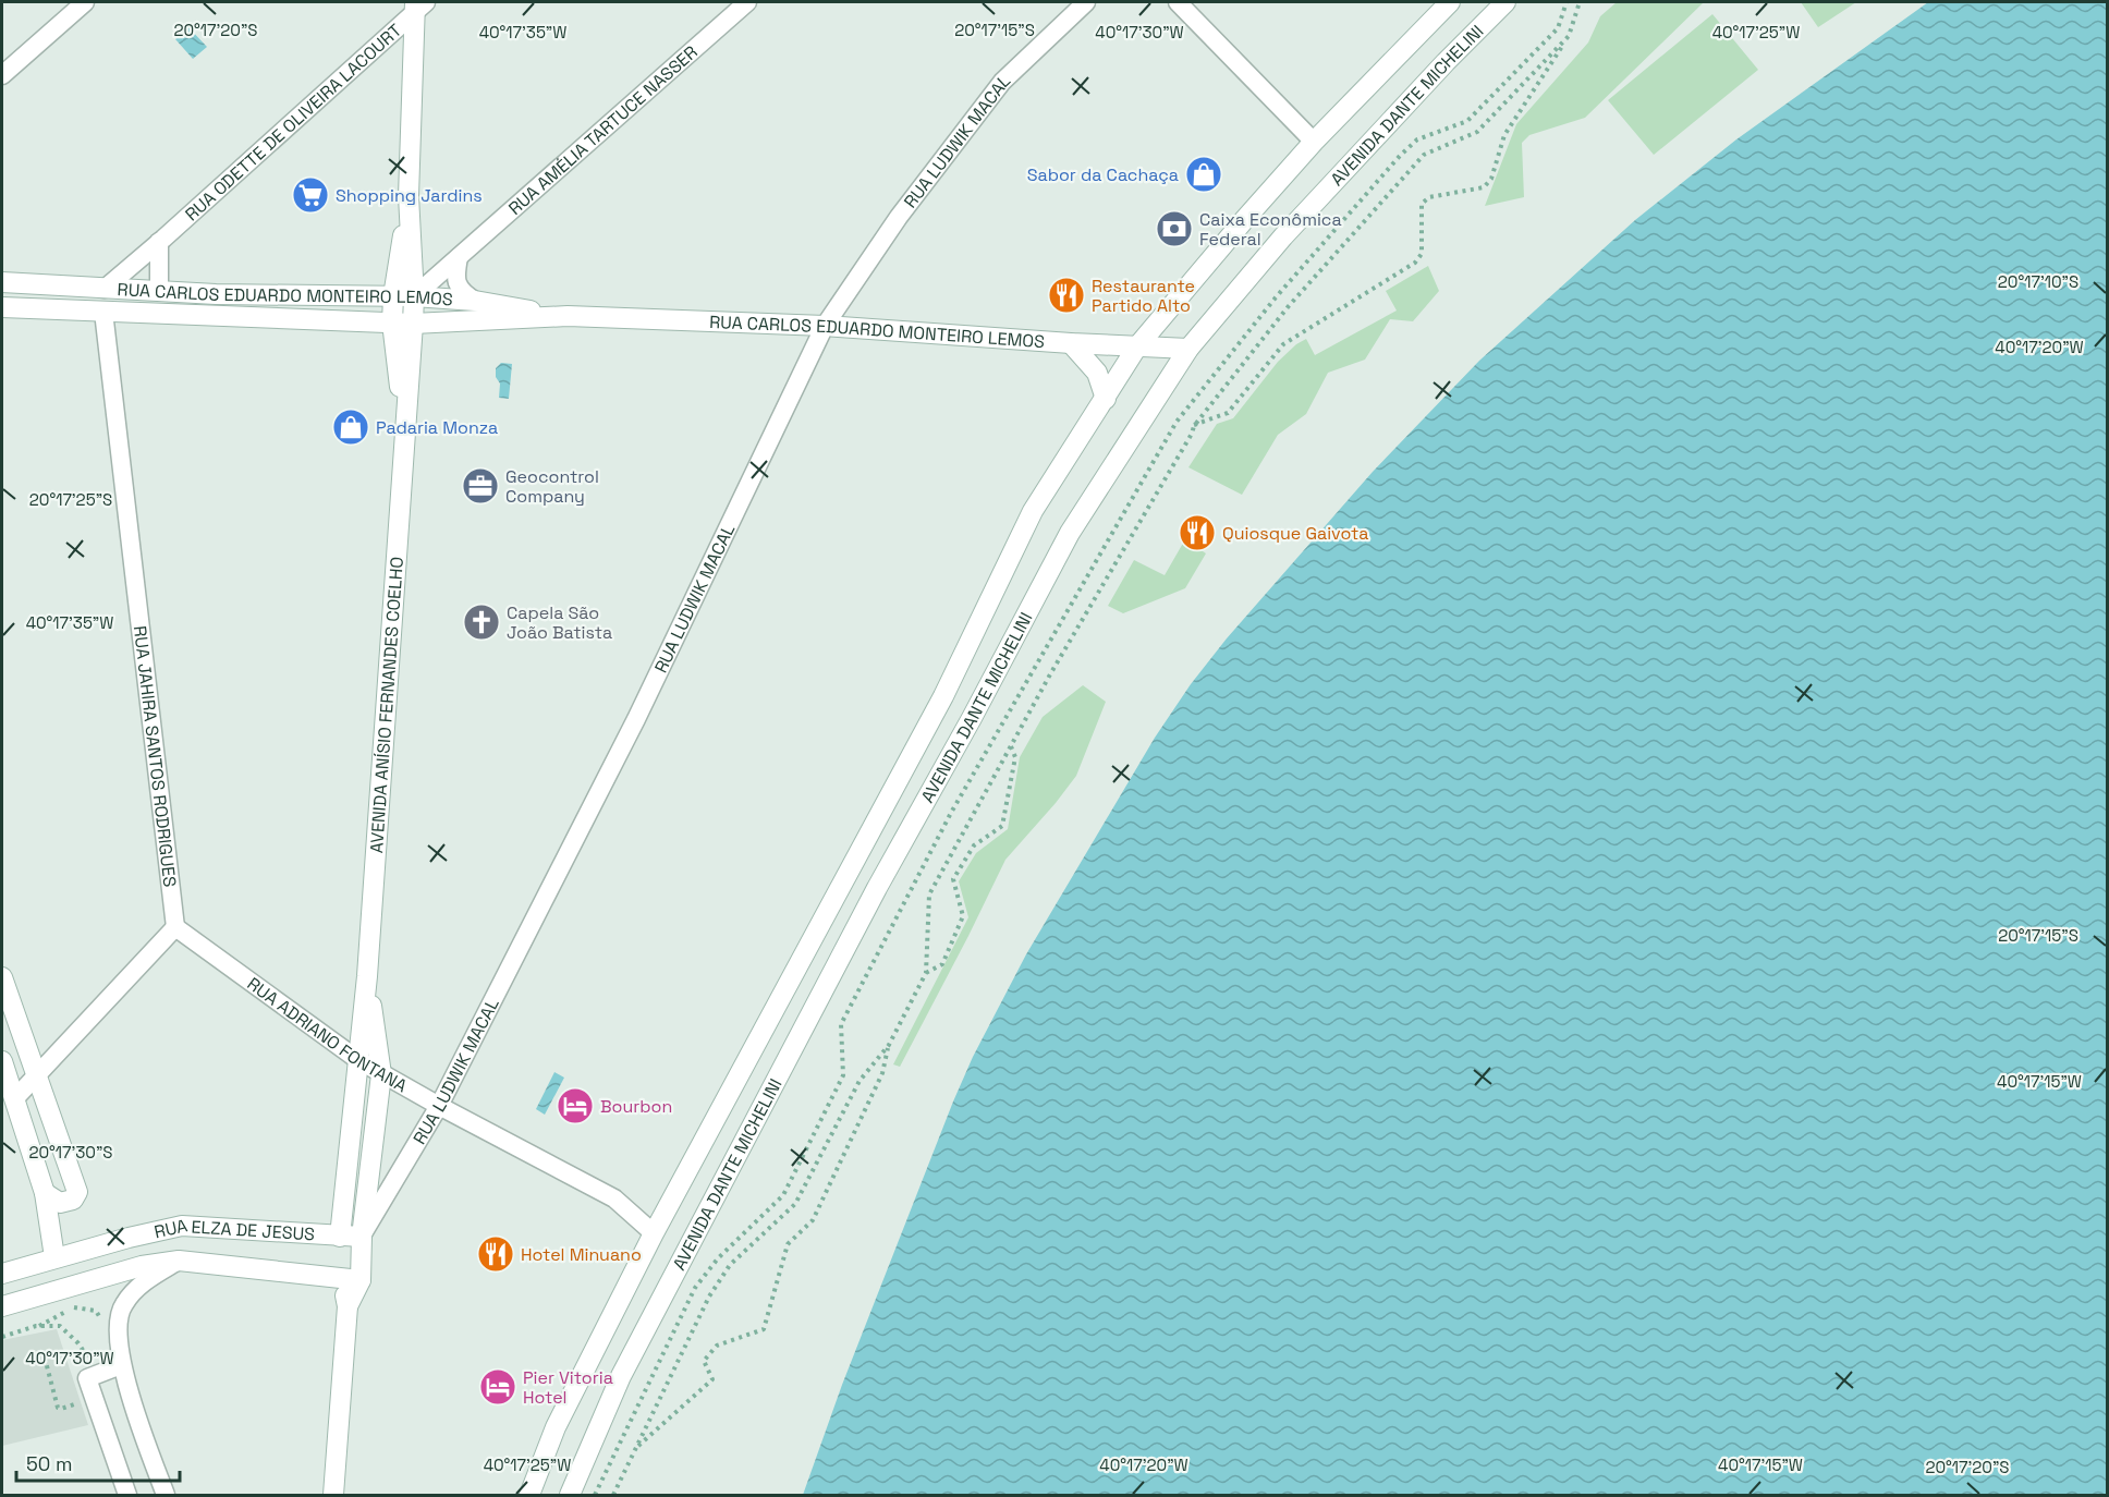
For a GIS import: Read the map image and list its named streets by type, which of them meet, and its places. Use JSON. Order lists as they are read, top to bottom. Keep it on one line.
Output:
{"streets":{"street":["AVENIDA DANTE MICHELINI","RUA ODETTE DE OLIVEIRA LACOURT","RUA AMÉLIA TARTUCE NASSER","RUA LUDWIK MACAL","RUA CARLOS EDUARDO MONTEIRO LEMOS","AVENIDA ANÍSIO FERNANDES COELHO","RUA JAHIRA SANTOS RODRIGUES","RUA ADRIANO FONTANA","RUA ELZA DE JESUS"]},"crossings":[["AVENIDA DANTE MICHELINI","RUA CARLOS EDUARDO MONTEIRO LEMOS"],["AVENIDA DANTE MICHELINI","RUA ADRIANO FONTANA"],["RUA ODETTE DE OLIVEIRA LACOURT","RUA CARLOS EDUARDO MONTEIRO LEMOS"],["RUA ODETTE DE OLIVEIRA LACOURT","AVENIDA ANÍSIO FERNANDES COELHO"],["RUA AMÉLIA TARTUCE NASSER","RUA CARLOS EDUARDO MONTEIRO LEMOS"],["RUA AMÉLIA TARTUCE NASSER","AVENIDA ANÍSIO FERNANDES COELHO"],["RUA LUDWIK MACAL","RUA CARLOS EDUARDO MONTEIRO LEMOS"],["RUA LUDWIK MACAL","AVENIDA ANÍSIO FERNANDES COELHO"],["RUA LUDWIK MACAL","RUA ADRIANO FONTANA"],["RUA LUDWIK MACAL","RUA ELZA DE JESUS"],["RUA CARLOS EDUARDO MONTEIRO LEMOS","AVENIDA ANÍSIO FERNANDES COELHO"],["RUA CARLOS EDUARDO MONTEIRO LEMOS","RUA JAHIRA SANTOS RODRIGUES"],["AVENIDA ANÍSIO FERNANDES COELHO","RUA ADRIANO FONTANA"],["AVENIDA ANÍSIO FERNANDES COELHO","RUA ELZA DE JESUS"],["RUA JAHIRA SANTOS RODRIGUES","RUA ADRIANO FONTANA"]],"places":{"shop":["Sabor da Cachaça","Padaria Monza"],"supermarket":["Shopping Jardins"],"bank":["Caixa Econômica Federal"],"restaurant":["Restaurante Partido Alto","Quiosque Gaivota","Hotel Minuano"],"office":["Geocontrol Company"],"church":["Capela São João Batista"],"hotel":["Bourbon","Pier Vitoria Hotel"]},"scale_bar":"50 m","coordinates":["20°17'20\"S","20°17'15\"S","40°17'35\"W","40°17'30\"W","40°17'25\"W","20°17'10\"S","40°17'20\"W","20°17'25\"S","40°17'15\"W","20°17'30\"S"]}
